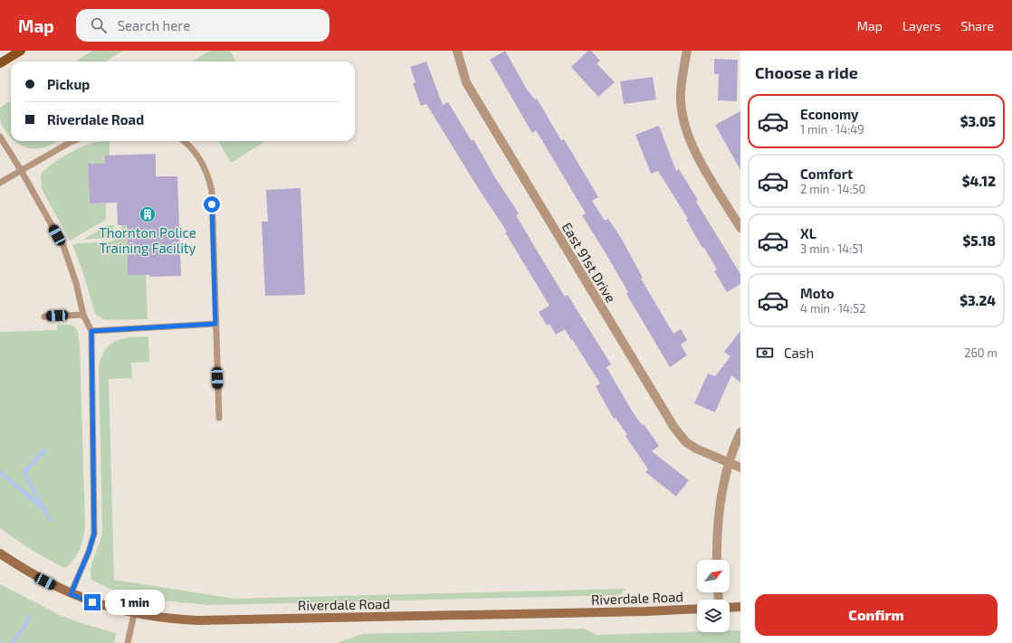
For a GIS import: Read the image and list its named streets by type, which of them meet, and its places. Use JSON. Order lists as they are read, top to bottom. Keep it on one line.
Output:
{"streets":{"street":["East 91st Drive","Riverdale Road"]},"places":{"building":["Thornton Police Training Facility"]},"north":"top right","page":{"header":"Map","search":"Search here","nav":["Map","Layers","Share"],"heading":"Choose a ride","banner":["Pickup","Riverdale Road"],"list":[{"name":"Economy","note":"1 min · 14:49","value":"$3.05"},{"name":"Comfort","note":"2 min · 14:50","value":"$4.12"},{"name":"XL","note":"3 min · 14:51","value":"$5.18"},{"name":"Moto","note":"4 min · 14:52","value":"$3.24"}],"pay":["Cash","260 m"],"buttons":"Confirm","bubble":"1 min"}}
